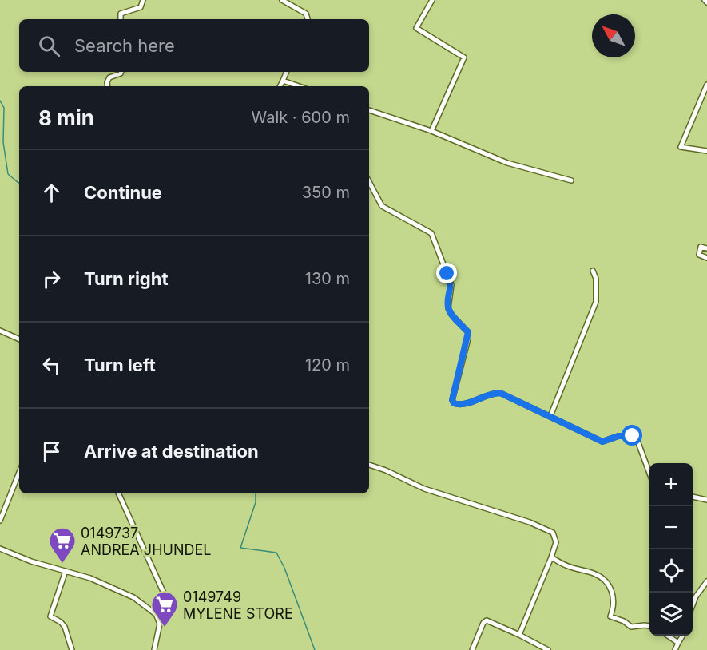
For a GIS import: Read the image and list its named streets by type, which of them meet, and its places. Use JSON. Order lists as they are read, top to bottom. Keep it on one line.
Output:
{"places":{"supermarket":["0149737 ANDREA JHUNDEL","0149749 MYLENE STORE"]},"north":"top left","page":{"search":"Search here","heading":["8 min","Walk · 600 m"],"list":[["Continue","350 m"],["Turn right","130 m"],["Turn left","120 m"],"Arrive at destination"],"map_buttons":["+","−"]}}
